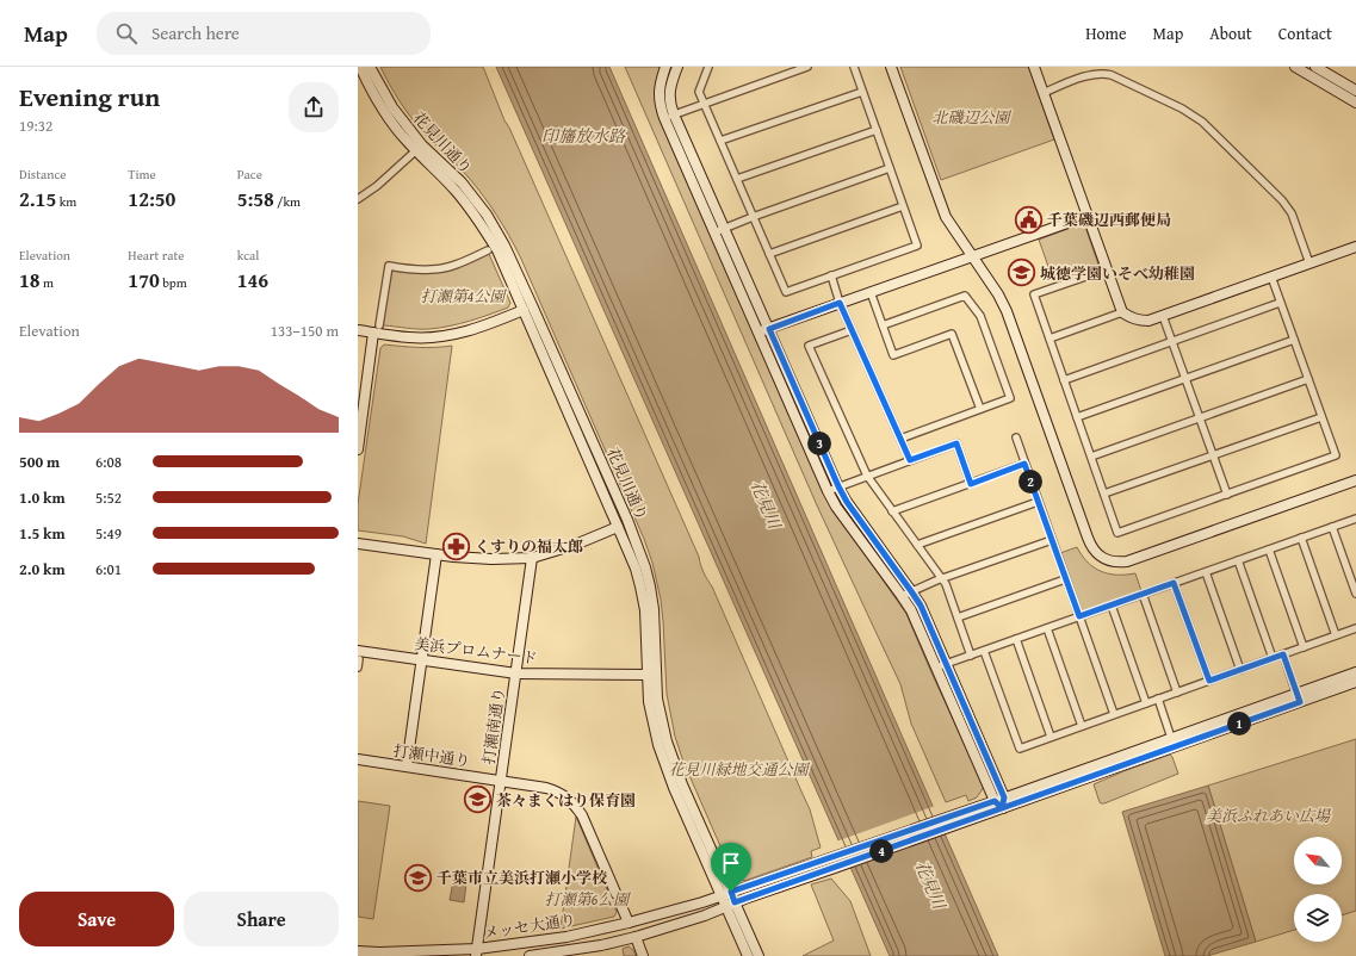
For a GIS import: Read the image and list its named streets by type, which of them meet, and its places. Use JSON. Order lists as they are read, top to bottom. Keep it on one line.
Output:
{"streets":{"street":["花見川通り","美浜プロムナード","打瀬南通り","打瀬中通り","メッセ大通り"]},"crossings":[["花見川通り","美浜プロムナード"],["花見川通り","メッセ大通り"],["美浜プロムナード","打瀬南通り"],["打瀬南通り","打瀬中通り"],["打瀬南通り","メッセ大通り"],["打瀬中通り","メッセ大通り"]],"water":["印旛放水路","花見川"],"parks":["北磯辺公園","打瀬第4公園","花見川緑地交通公園","美浜ふれあい広場","打瀬第6公園"],"places":{"public building":["千葉磯辺西郵便局"],"school or university":["城徳学園いそべ幼稚園","茶々まくはり保育園","千葉市立美浜打瀬小学校"],"pharmacy":["くすりの福太郎"]},"north":"top left","page":{"header":"Map","search":"Search here","nav":["Home","Map","About","Contact"],"heading":["Evening run","19:32"],"stats":[["Distance","2.15 km"],["Time","12:50"],["Pace","5:58 /km"],["Elevation","18 m"],["Heart rate","170 bpm"],["kcal","146"]],"chart":["Elevation","133–150 m"],"pins":["3","2","1","4"],"list":[{"name":"500 m","note":"6:08"},{"name":"1.0 km","note":"5:52"},{"name":"1.5 km","note":"5:49"},{"name":"2.0 km","note":"6:01"}],"buttons":["Save","Share"]}}
